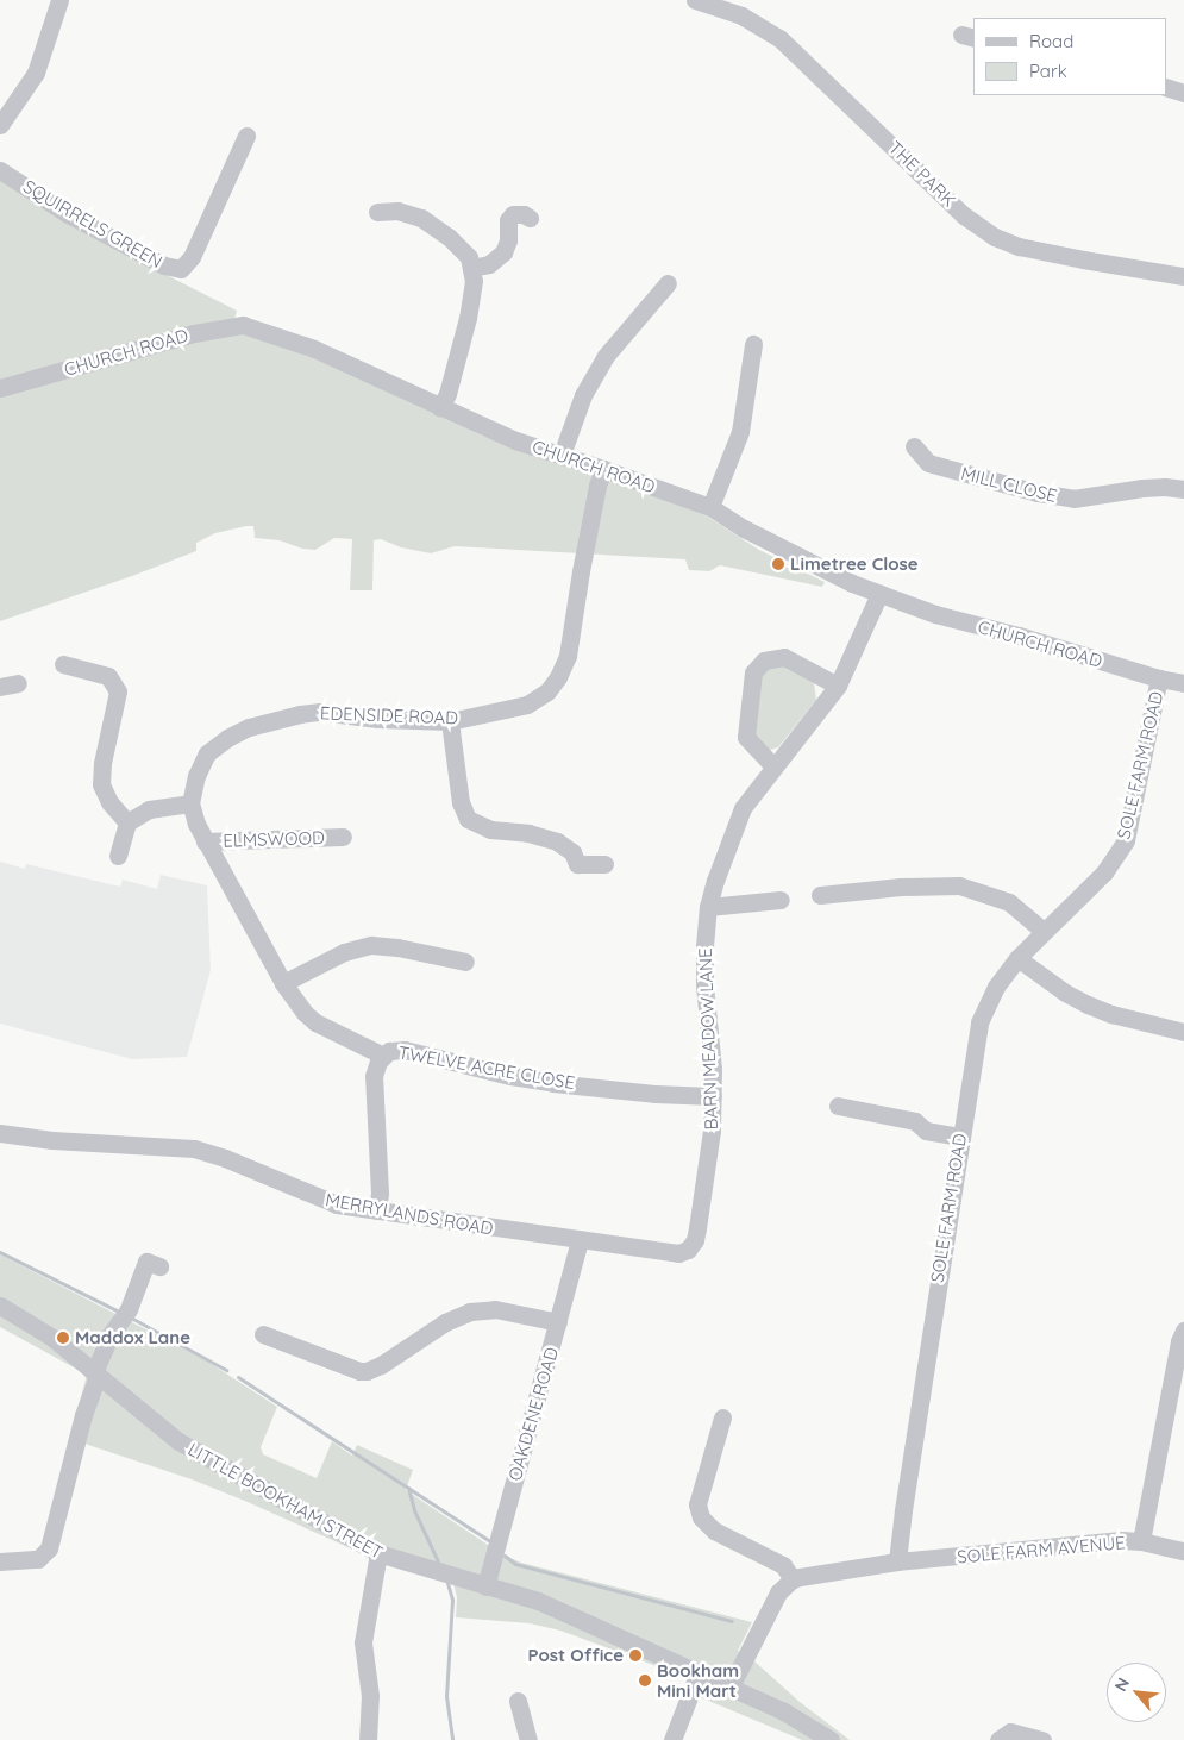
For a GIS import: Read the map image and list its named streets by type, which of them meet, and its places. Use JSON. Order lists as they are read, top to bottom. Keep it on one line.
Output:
{"streets":{"street":["THE PARK","SQUIRRELS GREEN","CHURCH ROAD","MILL CLOSE","EDENSIDE ROAD","SOLE FARM ROAD","ELMSWOOD","BARN MEADOW LANE","TWELVE ACRE CLOSE","MERRYLANDS ROAD","OAKDENE ROAD","LITTLE BOOKHAM STREET","SOLE FARM AVENUE"]},"crossings":[["CHURCH ROAD","EDENSIDE ROAD"],["CHURCH ROAD","SOLE FARM ROAD"],["CHURCH ROAD","BARN MEADOW LANE"],["SOLE FARM ROAD","SOLE FARM AVENUE"],["BARN MEADOW LANE","TWELVE ACRE CLOSE"],["BARN MEADOW LANE","MERRYLANDS ROAD"],["BARN MEADOW LANE","OAKDENE ROAD"],["TWELVE ACRE CLOSE","MERRYLANDS ROAD"],["MERRYLANDS ROAD","OAKDENE ROAD"],["OAKDENE ROAD","LITTLE BOOKHAM STREET"]],"places":["Limetree Close","Maddox Lane","Post Office","Bookham Mini Mart"],"legend":["Road","Park"],"north":"top left"}
